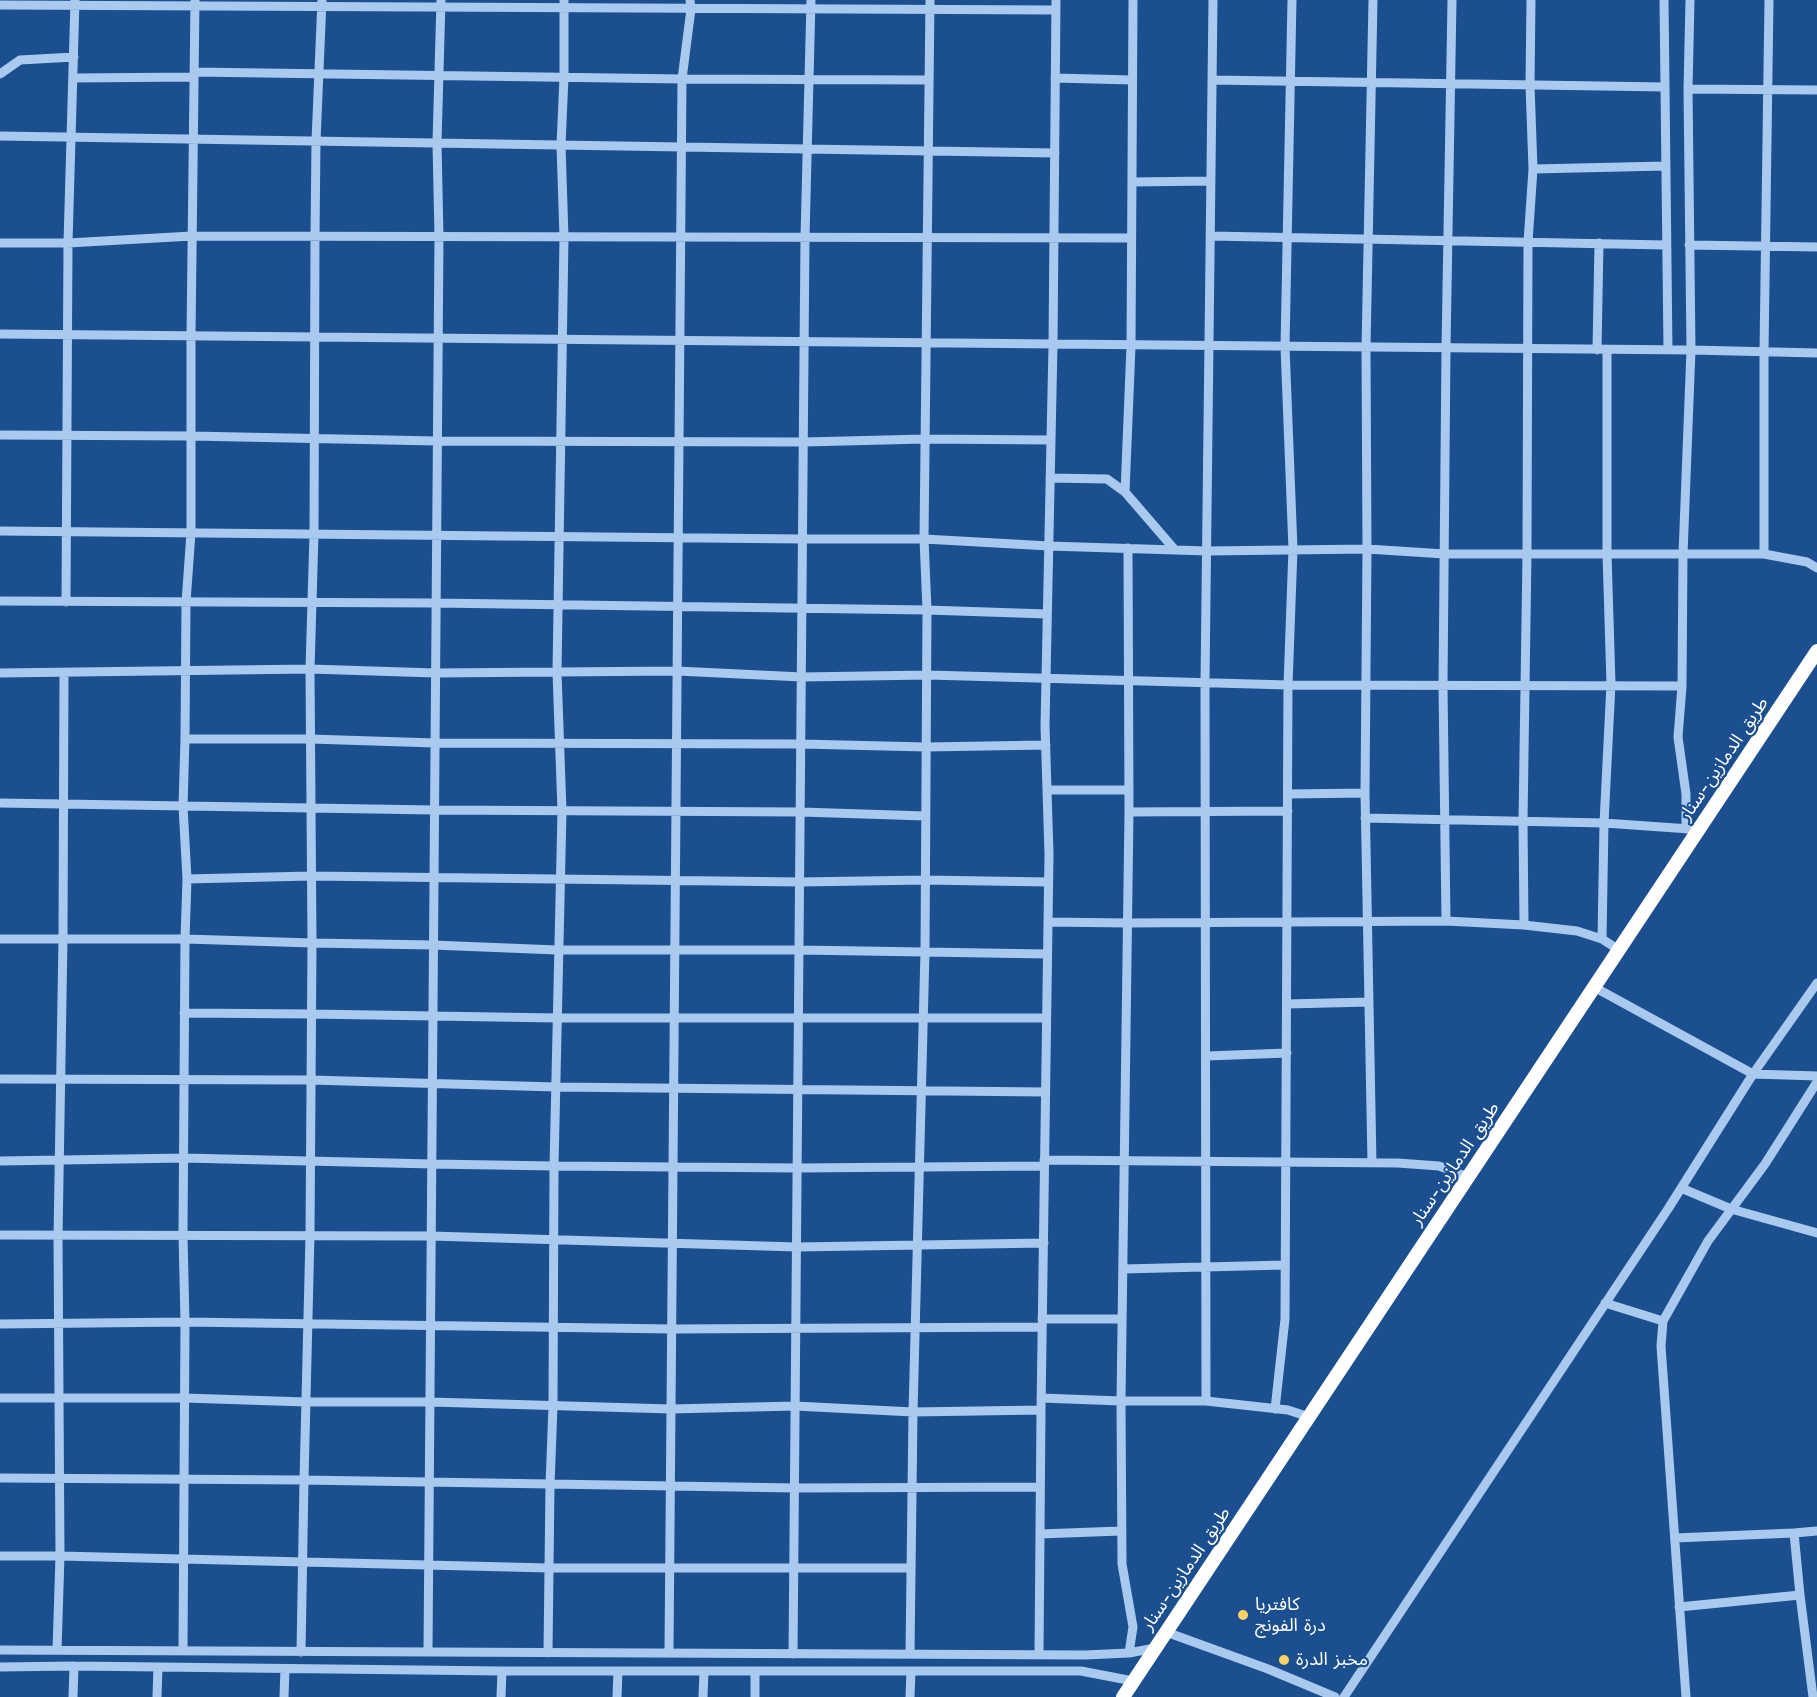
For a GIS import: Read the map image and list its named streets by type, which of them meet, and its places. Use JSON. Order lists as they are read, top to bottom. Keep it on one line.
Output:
{"streets":{"highway":["طريق الدمازين-سنار"]},"places":["كافتريا درة الفونج","مخبز الدرة"]}
